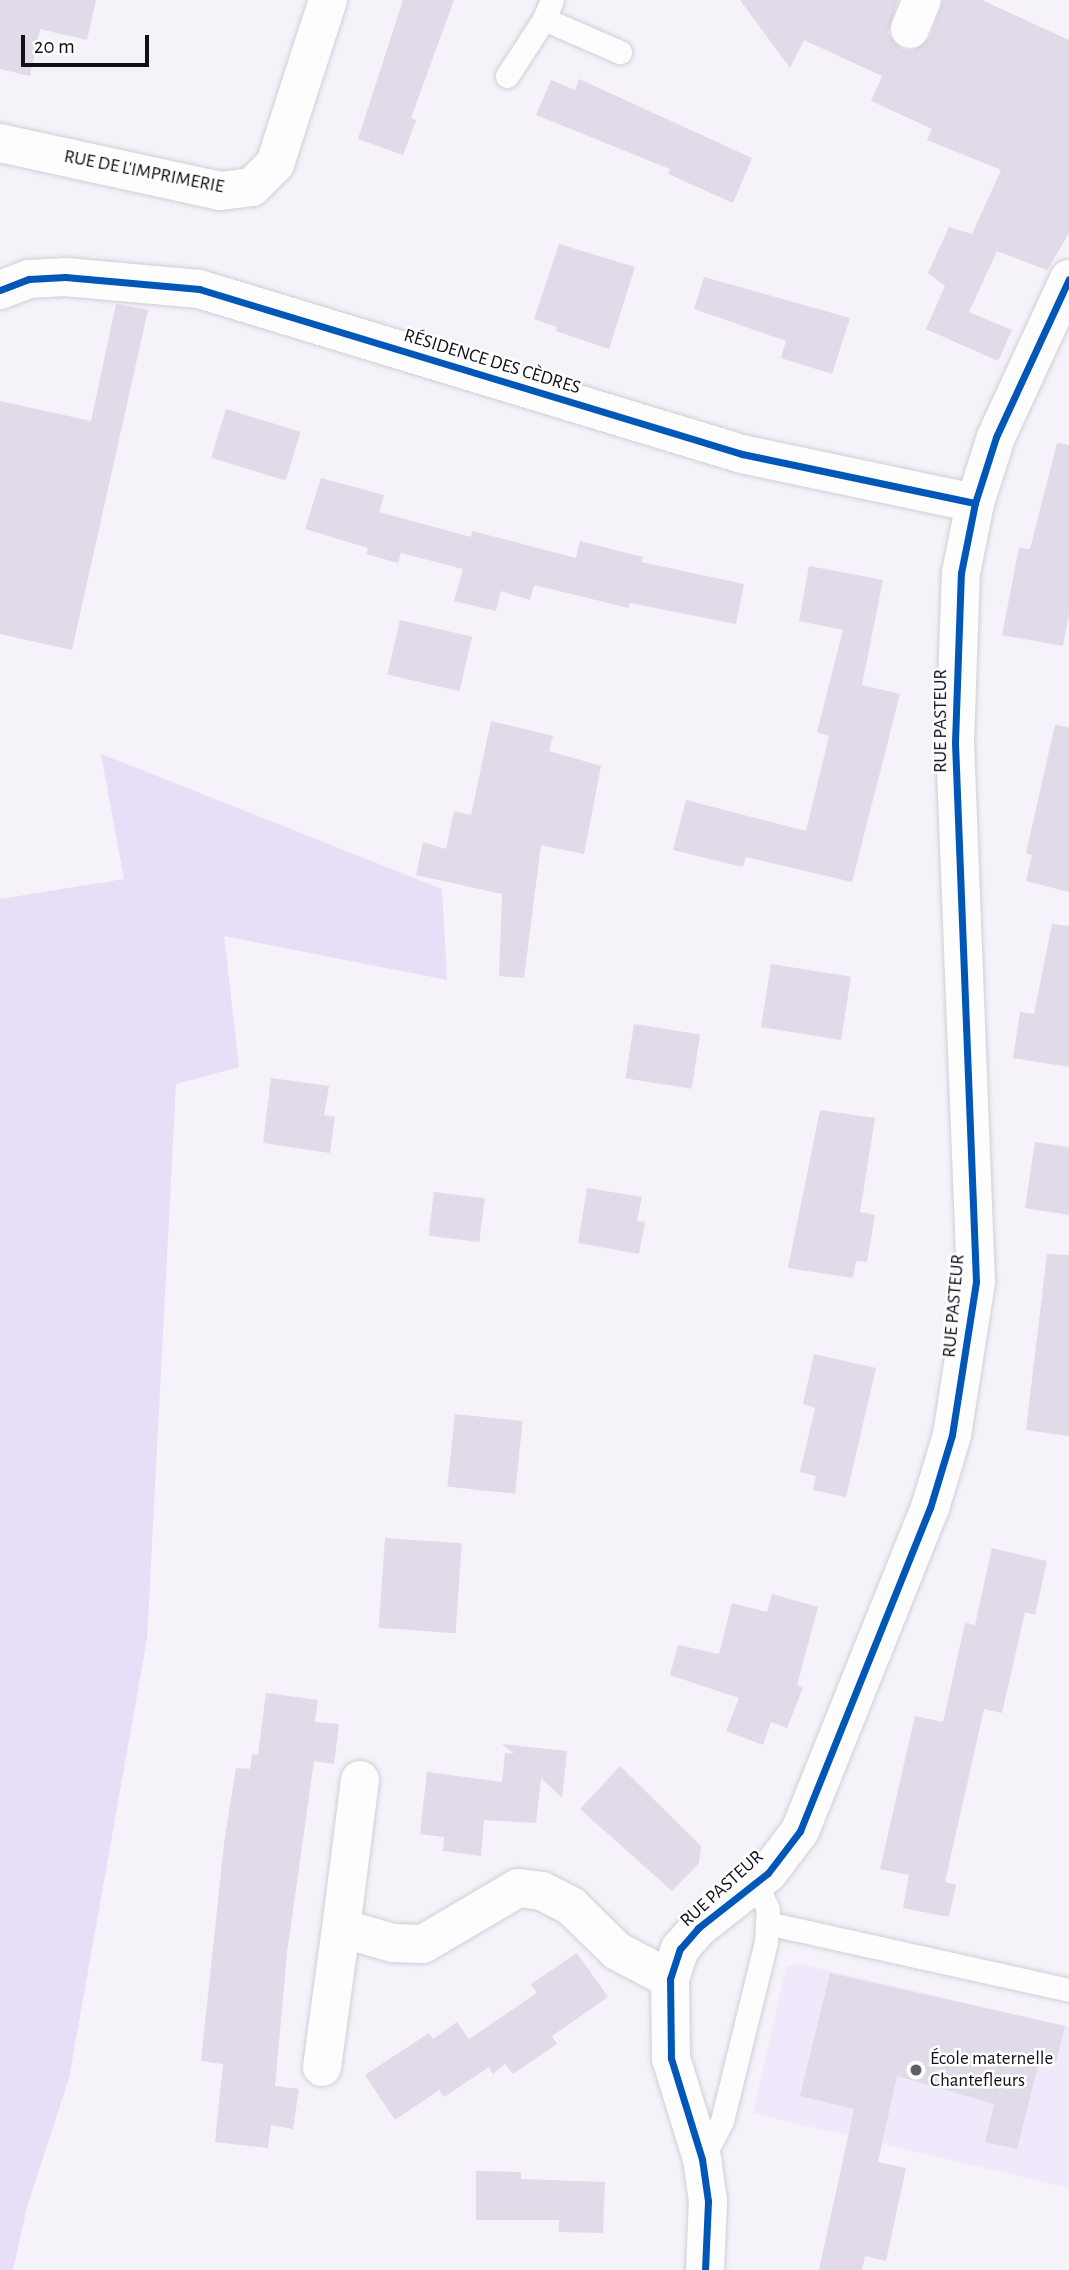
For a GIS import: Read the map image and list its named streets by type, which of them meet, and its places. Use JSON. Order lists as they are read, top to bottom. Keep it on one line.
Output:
{"streets":{"street":["RUE DE L'IMPRIMERIE","RÉSIDENCE DES CÈDRES","RUE PASTEUR"]},"crossings":[["RÉSIDENCE DES CÈDRES","RUE PASTEUR"]],"places":["École maternelle Chantefleurs"],"scale_bar":"20 m"}
